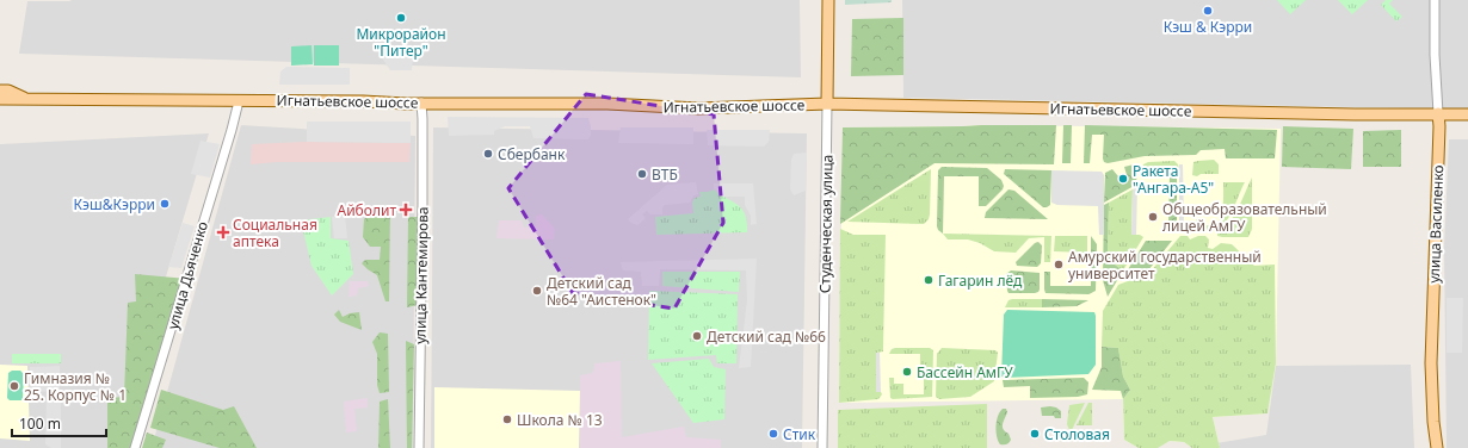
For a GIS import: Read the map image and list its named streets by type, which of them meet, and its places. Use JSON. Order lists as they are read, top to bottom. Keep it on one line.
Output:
{"streets":{"main road":["Игнатьевское шоссе","Студенческая улица","улица Василенко"],"street":["улица Дьяченко","улица Кантемирова"]},"crossings":[["Игнатьевское шоссе","Студенческая улица"],["Игнатьевское шоссе","улица Василенко"],["Игнатьевское шоссе","улица Дьяченко"],["Игнатьевское шоссе","улица Кантемирова"]],"places":{"other":["Кэш & Кэрри","Микрорайон \"Питер\"","Сбербанк","ВТБ","Ракета \"Ангара-А5\"","Кэш&Кэрри","Общеобразовательный лицей АмГУ","Амурский государственный университет","Гагарин лёд","Детский сад №64 \"Аистенок\"","Детский сад №66","Бассейн АмГУ","Гимназия № 25. Корпус № 1","Школа № 13","Стик","Столовая"],"health":["Айболит","Социальная аптека"]},"scale_bar":"100 m"}
